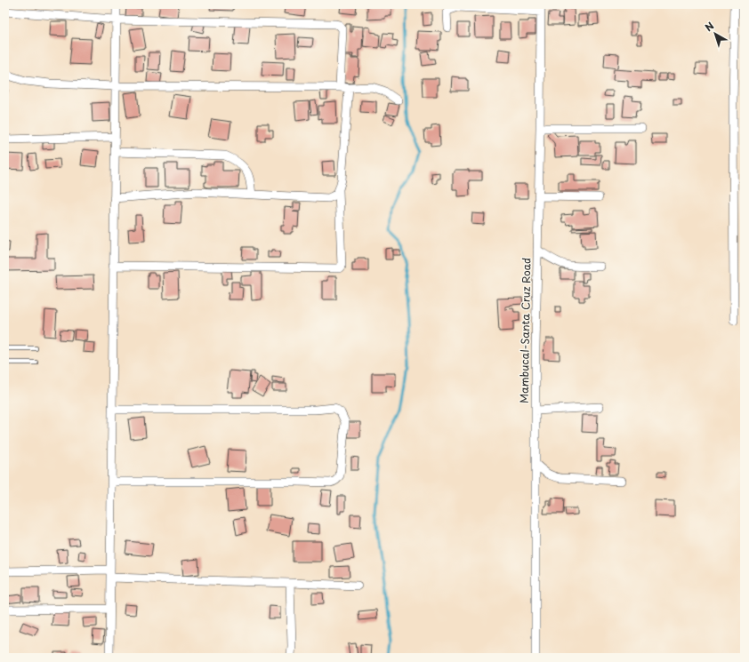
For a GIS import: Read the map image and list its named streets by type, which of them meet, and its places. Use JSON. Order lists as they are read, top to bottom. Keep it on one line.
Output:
{"streets":{"street":["Mambucal-Santa Cruz Road"]},"north":"top left"}
